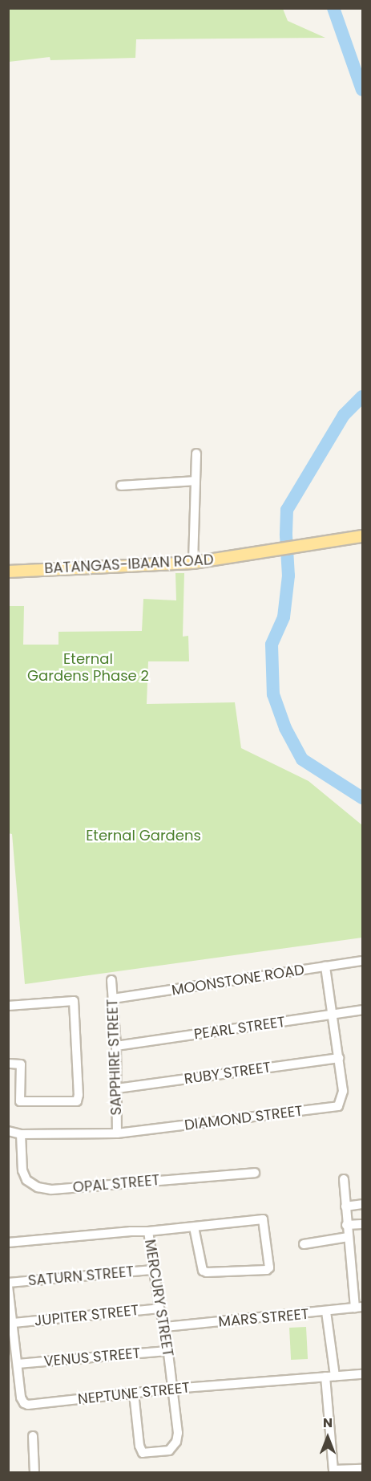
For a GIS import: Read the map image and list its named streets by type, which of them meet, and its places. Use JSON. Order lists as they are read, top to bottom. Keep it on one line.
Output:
{"streets":{"main road":["BATANGAS-IBAAN ROAD"],"street":["MOONSTONE ROAD","PEARL STREET","SAPPHIRE STREET","RUBY STREET","DIAMOND STREET","OPAL STREET","SATURN STREET","MERCURY STREET","JUPITER STREET","MARS STREET","VENUS STREET","NEPTUNE STREET"]},"crossings":[["MOONSTONE ROAD","SAPPHIRE STREET"],["MOONSTONE ROAD","DIAMOND STREET"],["PEARL STREET","SAPPHIRE STREET"],["PEARL STREET","DIAMOND STREET"],["SAPPHIRE STREET","RUBY STREET"],["SAPPHIRE STREET","DIAMOND STREET"],["RUBY STREET","DIAMOND STREET"],["DIAMOND STREET","OPAL STREET"],["SATURN STREET","MERCURY STREET"],["SATURN STREET","NEPTUNE STREET"],["MERCURY STREET","JUPITER STREET"],["MERCURY STREET","MARS STREET"],["MERCURY STREET","VENUS STREET"],["MERCURY STREET","NEPTUNE STREET"],["JUPITER STREET","NEPTUNE STREET"],["VENUS STREET","NEPTUNE STREET"]],"parks":["Eternal Gardens Phase 2","Eternal Gardens"],"north":"top"}
